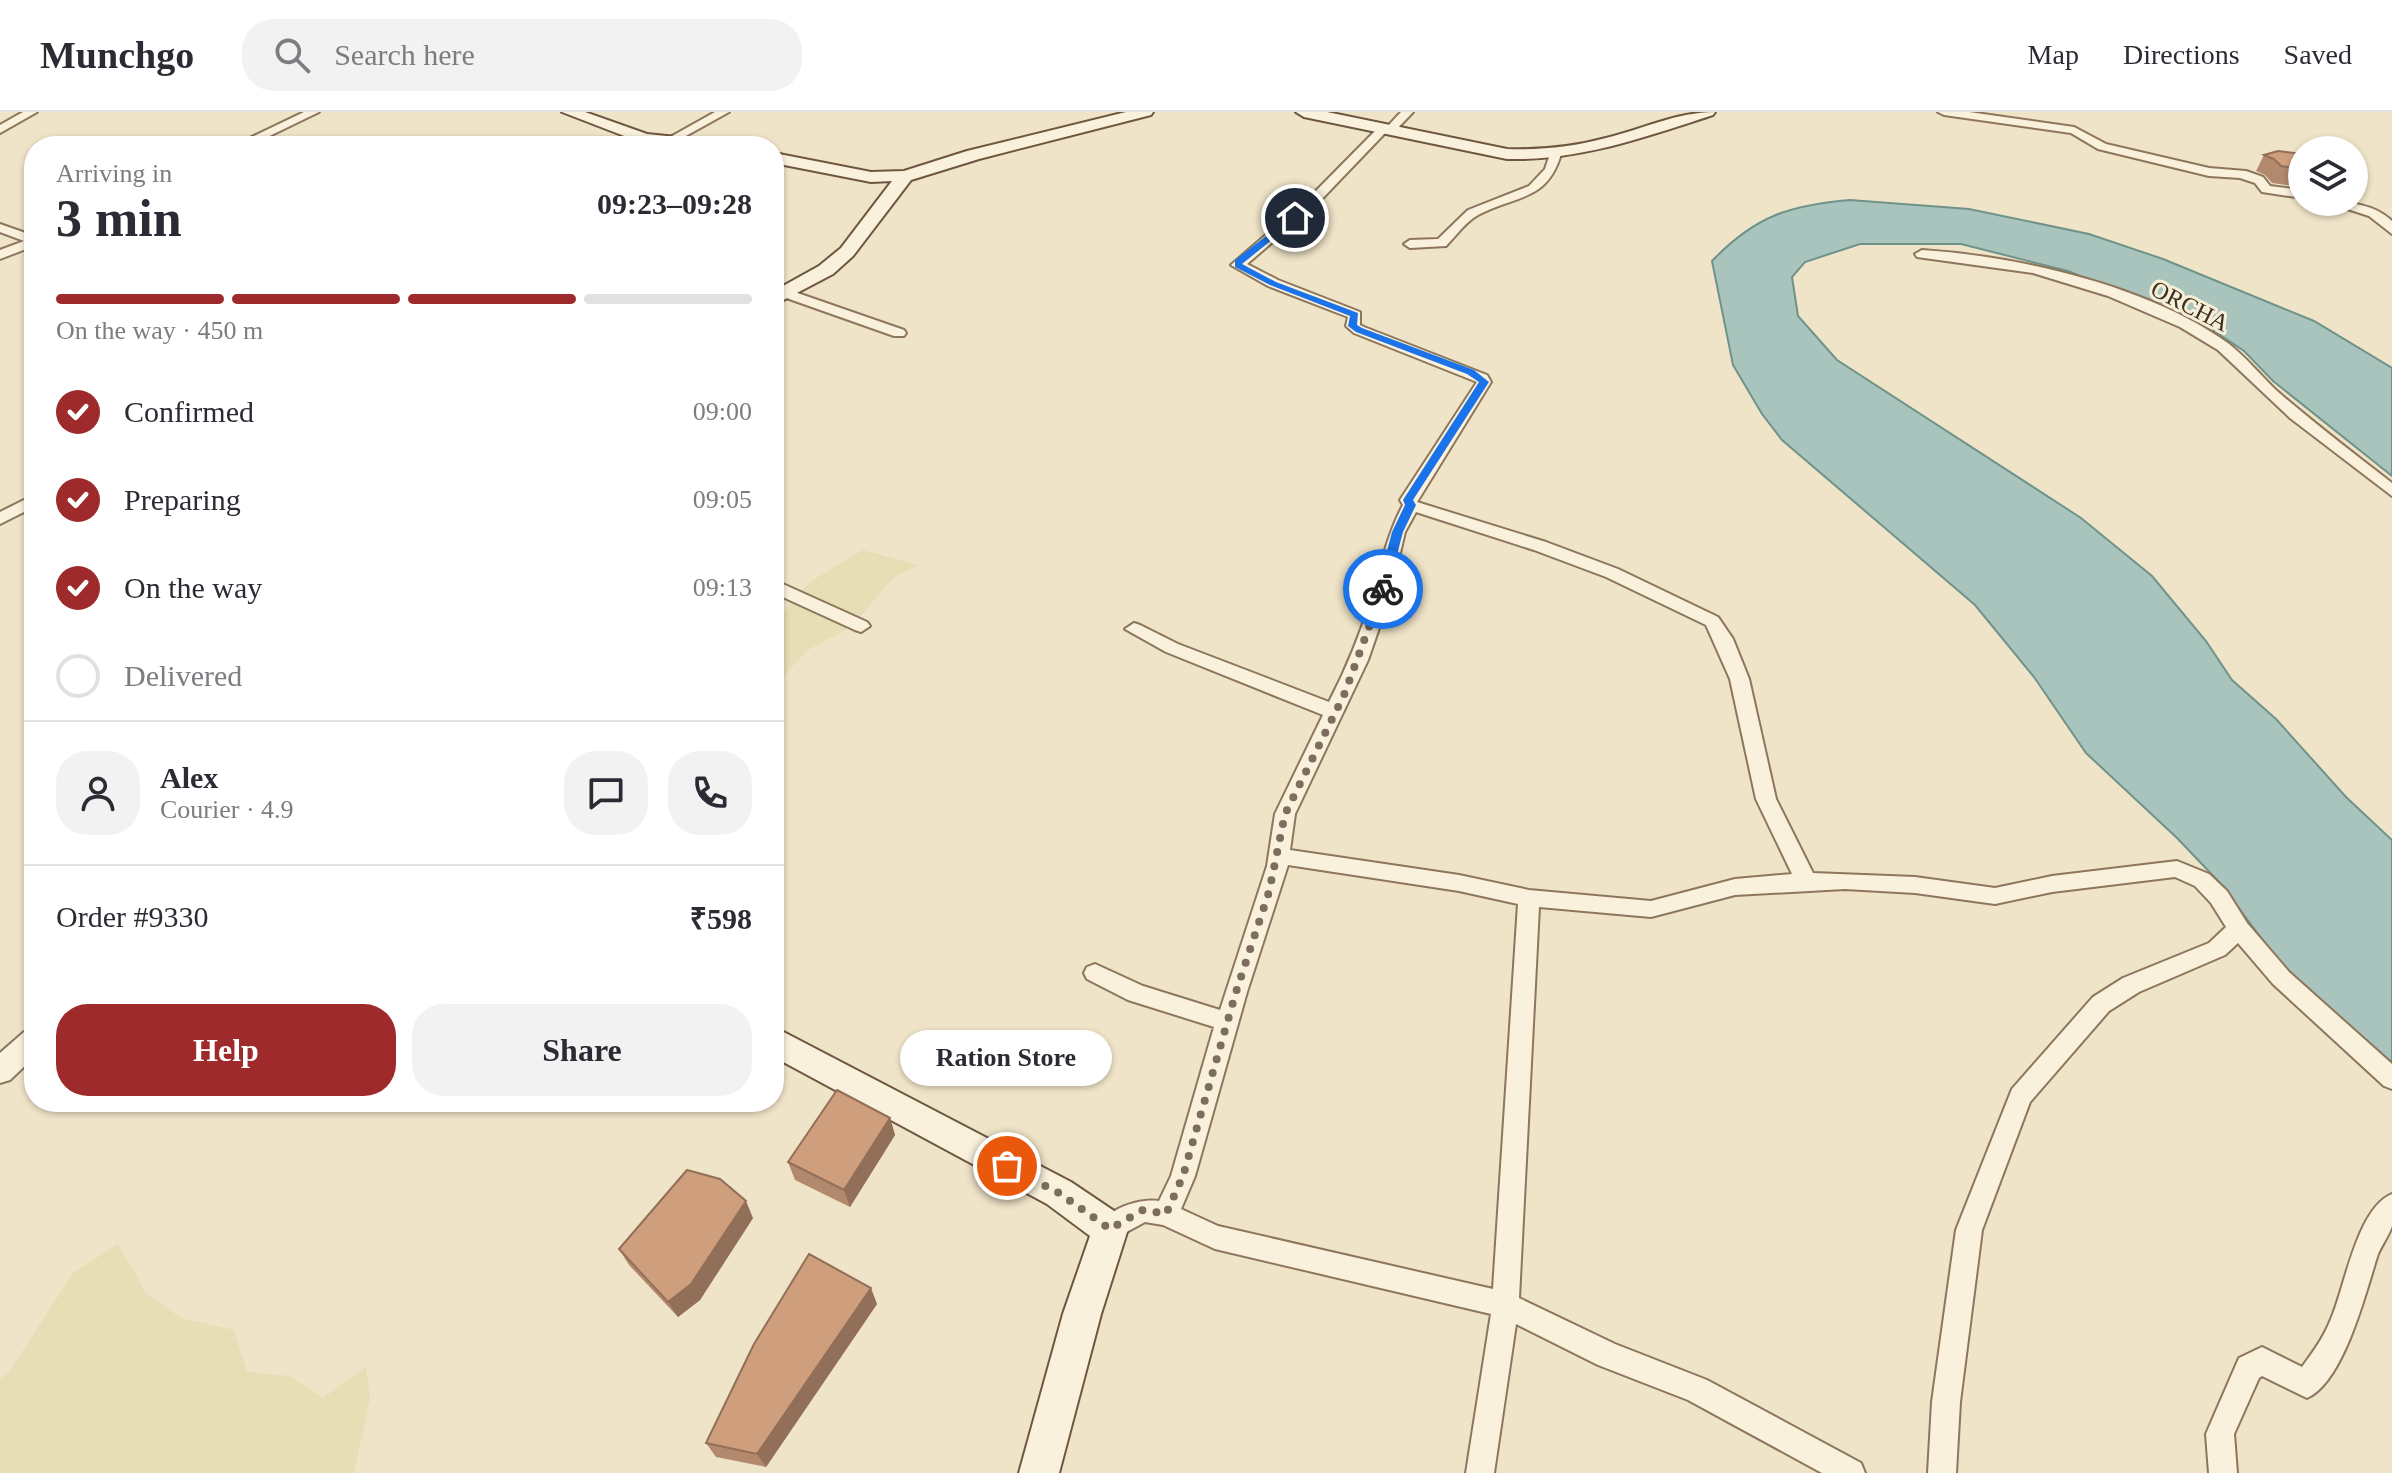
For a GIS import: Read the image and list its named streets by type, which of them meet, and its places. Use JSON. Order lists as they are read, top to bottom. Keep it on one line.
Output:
{"streets":{"street":["ORCHA"]},"places":["Ration Store"],"page":{"header":"Munchgo","search":"Search here","nav":["Map","Directions","Saved"],"heading":["3 min","Arriving in","09:23–09:28"],"panel":["Alex","Courier · 4.9","Order #9330","₹598"],"bar":"On the way · 450 m","list":[["Confirmed","09:00"],["Preparing","09:05"],["On the way","09:13"],"Delivered"],"buttons":["Help","Share"],"bubble":"Ration Store"}}
